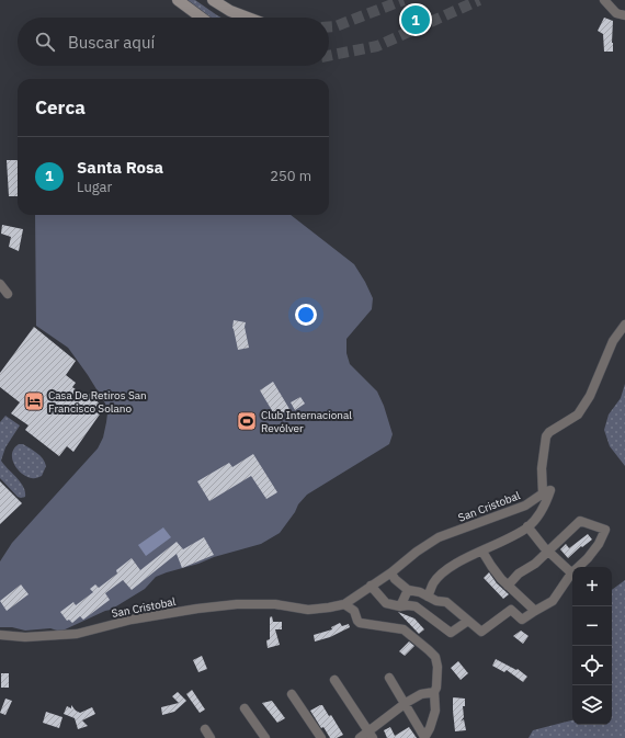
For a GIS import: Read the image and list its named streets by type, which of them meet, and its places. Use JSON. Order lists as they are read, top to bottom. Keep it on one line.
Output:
{"streets":{"street":["San Cristobal"]},"places":{"hotel":["Casa De Retiros San Francisco Solano"],"sports":["Club Internacional Revólver"]},"page":{"pins":"1","search":"Buscar aquí","heading":"Cerca","list":[{"mark":"1","name":"Santa Rosa","note":"Lugar","value":"250 m"}],"map_buttons":["+","−"]}}
